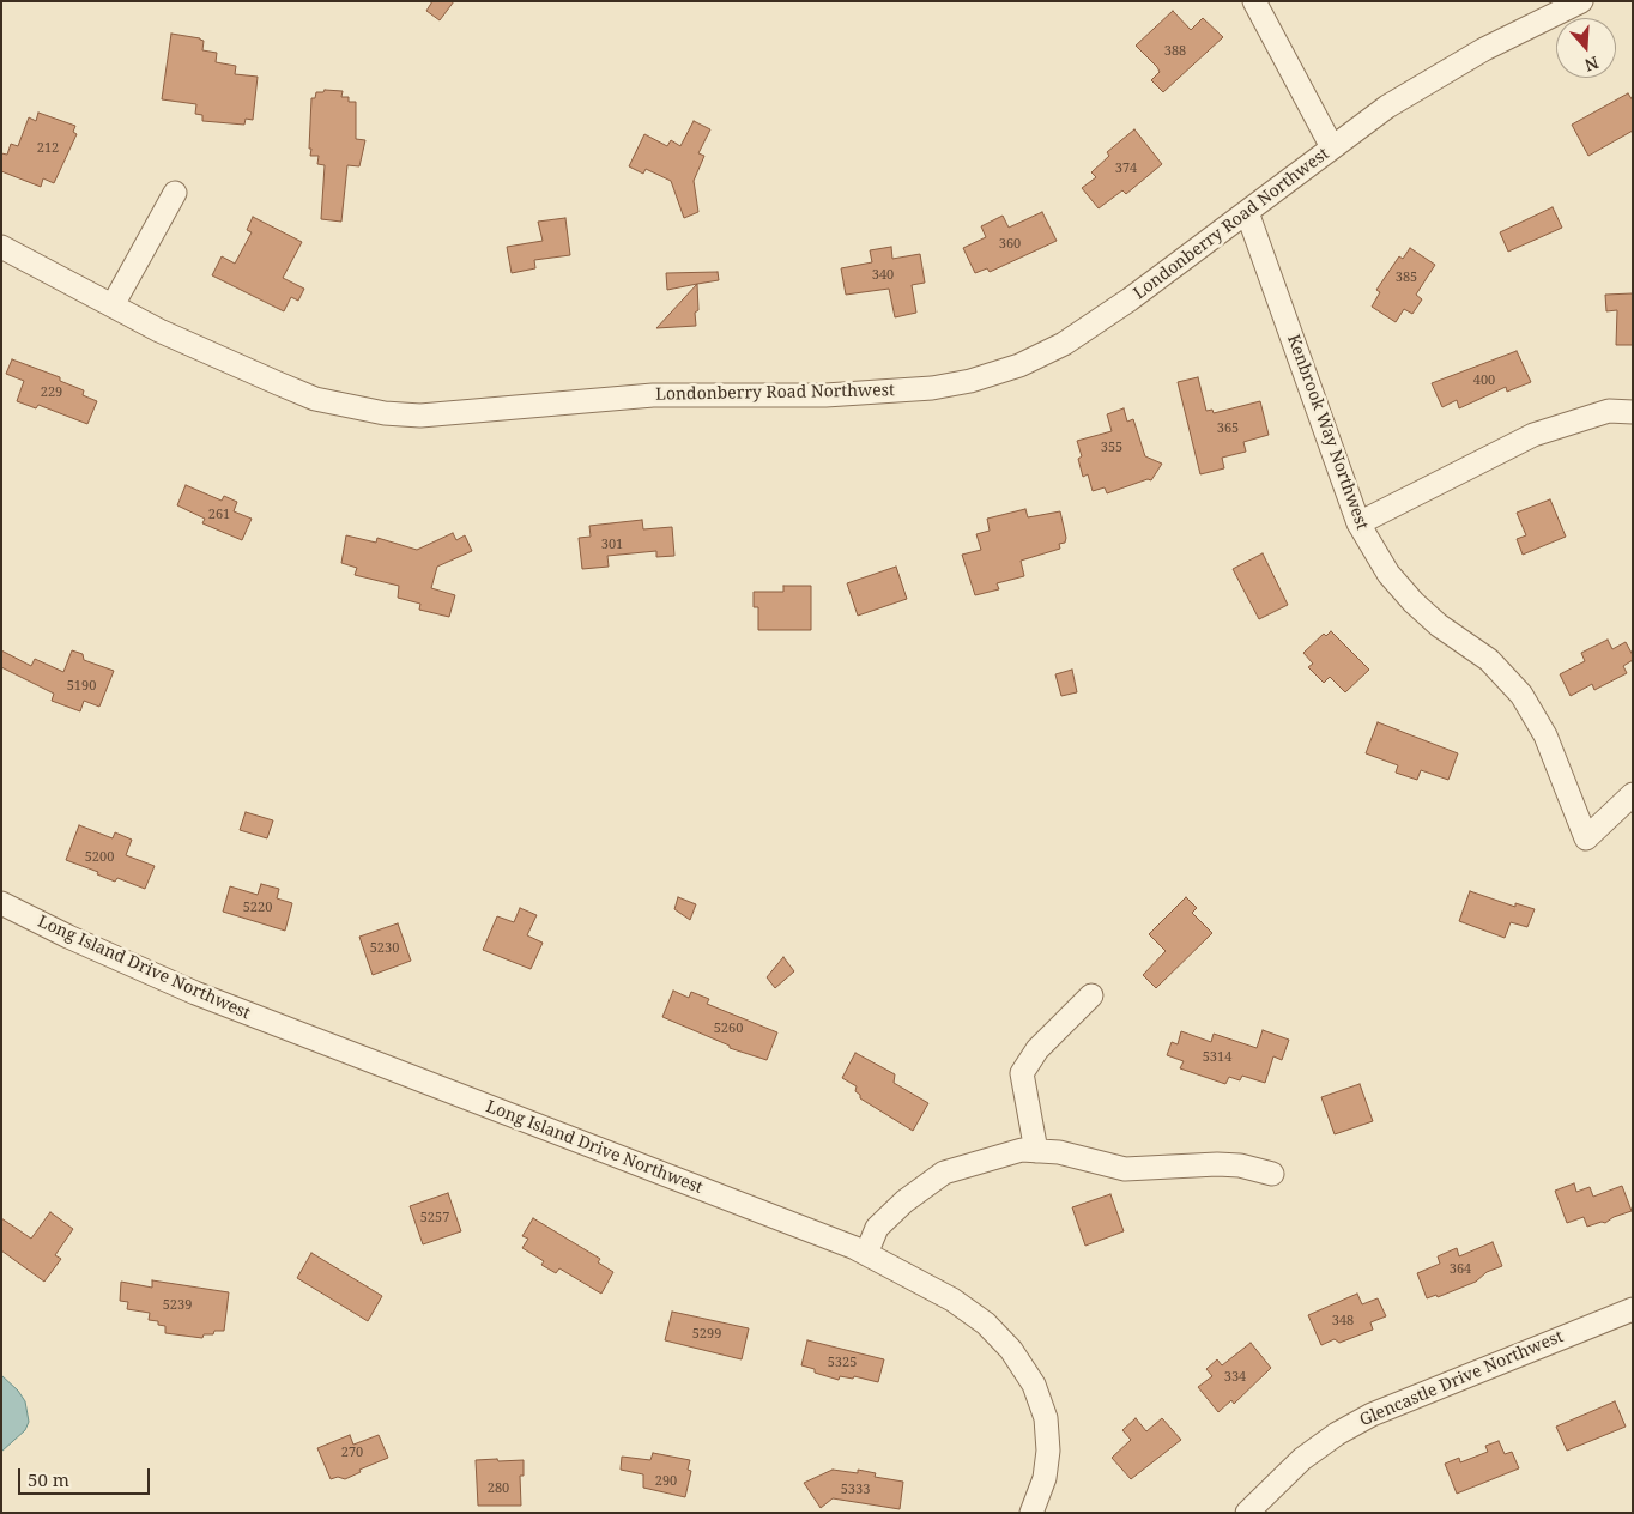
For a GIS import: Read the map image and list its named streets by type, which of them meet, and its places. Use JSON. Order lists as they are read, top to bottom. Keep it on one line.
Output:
{"streets":{"street":["Londonberry Road Northwest","Kenbrook Way Northwest","Long Island Drive Northwest","Glencastle Drive Northwest"]},"crossings":[["Londonberry Road Northwest","Kenbrook Way Northwest"]],"house_numbers":["388","212","374","360","340","385","400","229","365","355","261","301","5190","5200","5220","5230","5260","5314","5257","364","5239","348","5299","5325","334","270","290","280","5333"],"scale_bar":"50 m","north":"bottom"}
